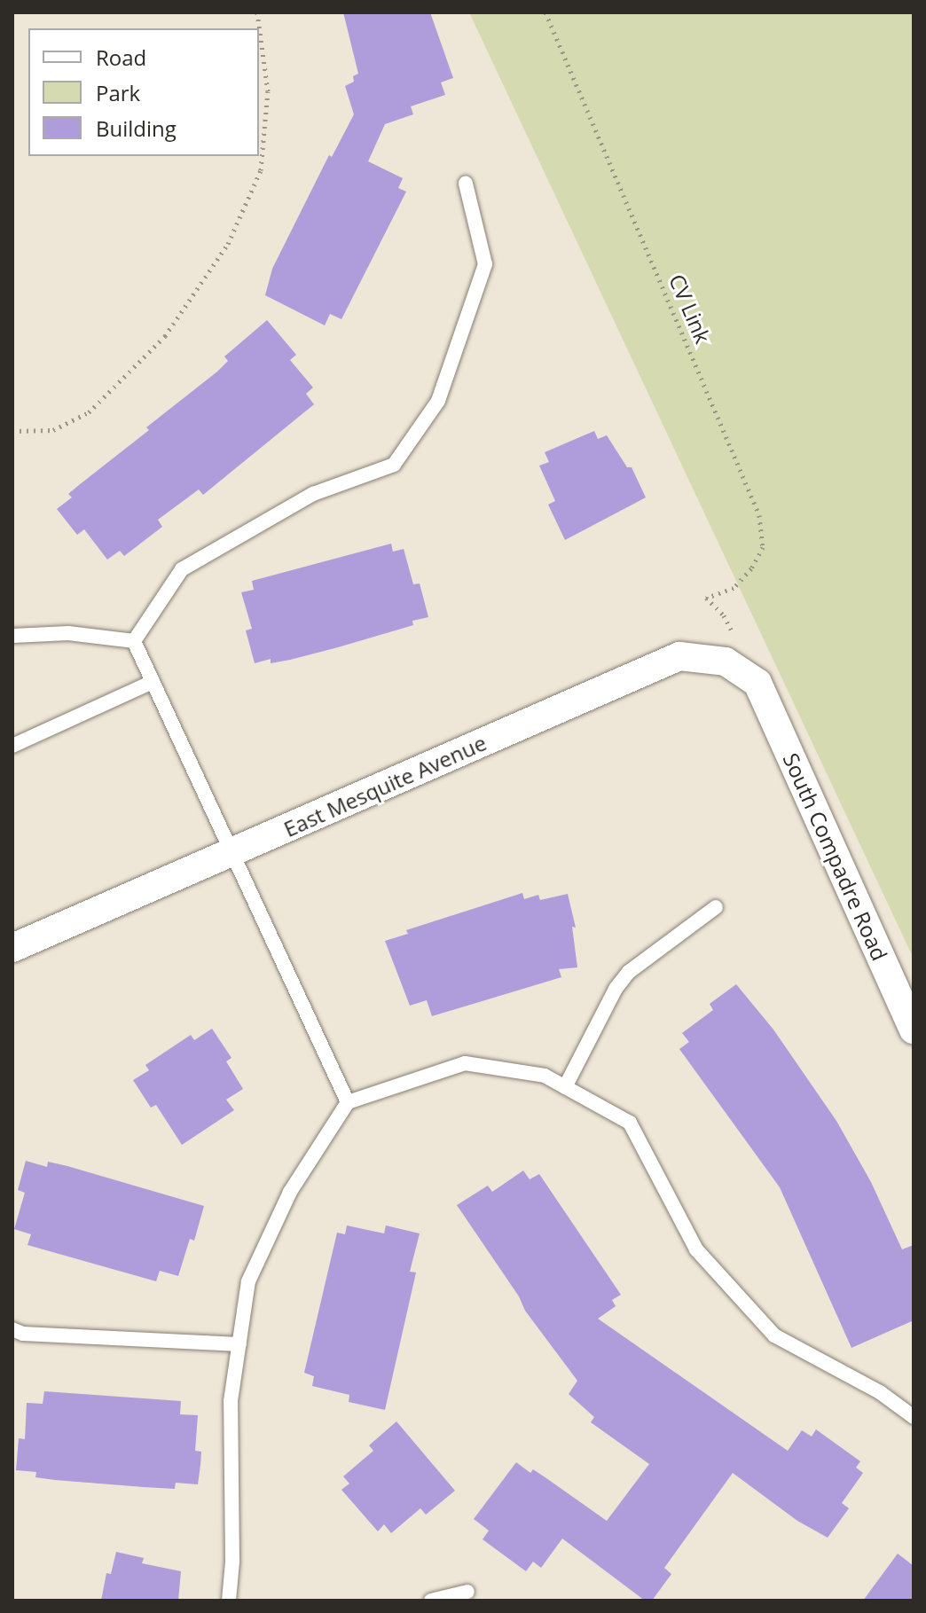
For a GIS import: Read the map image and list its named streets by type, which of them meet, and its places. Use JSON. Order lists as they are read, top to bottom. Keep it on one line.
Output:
{"streets":{"street":["East Mesquite Avenue","South Compadre Road"],"path":["CV Link"]},"crossings":[["East Mesquite Avenue","South Compadre Road"]],"legend":["Road","Park","Building"]}
